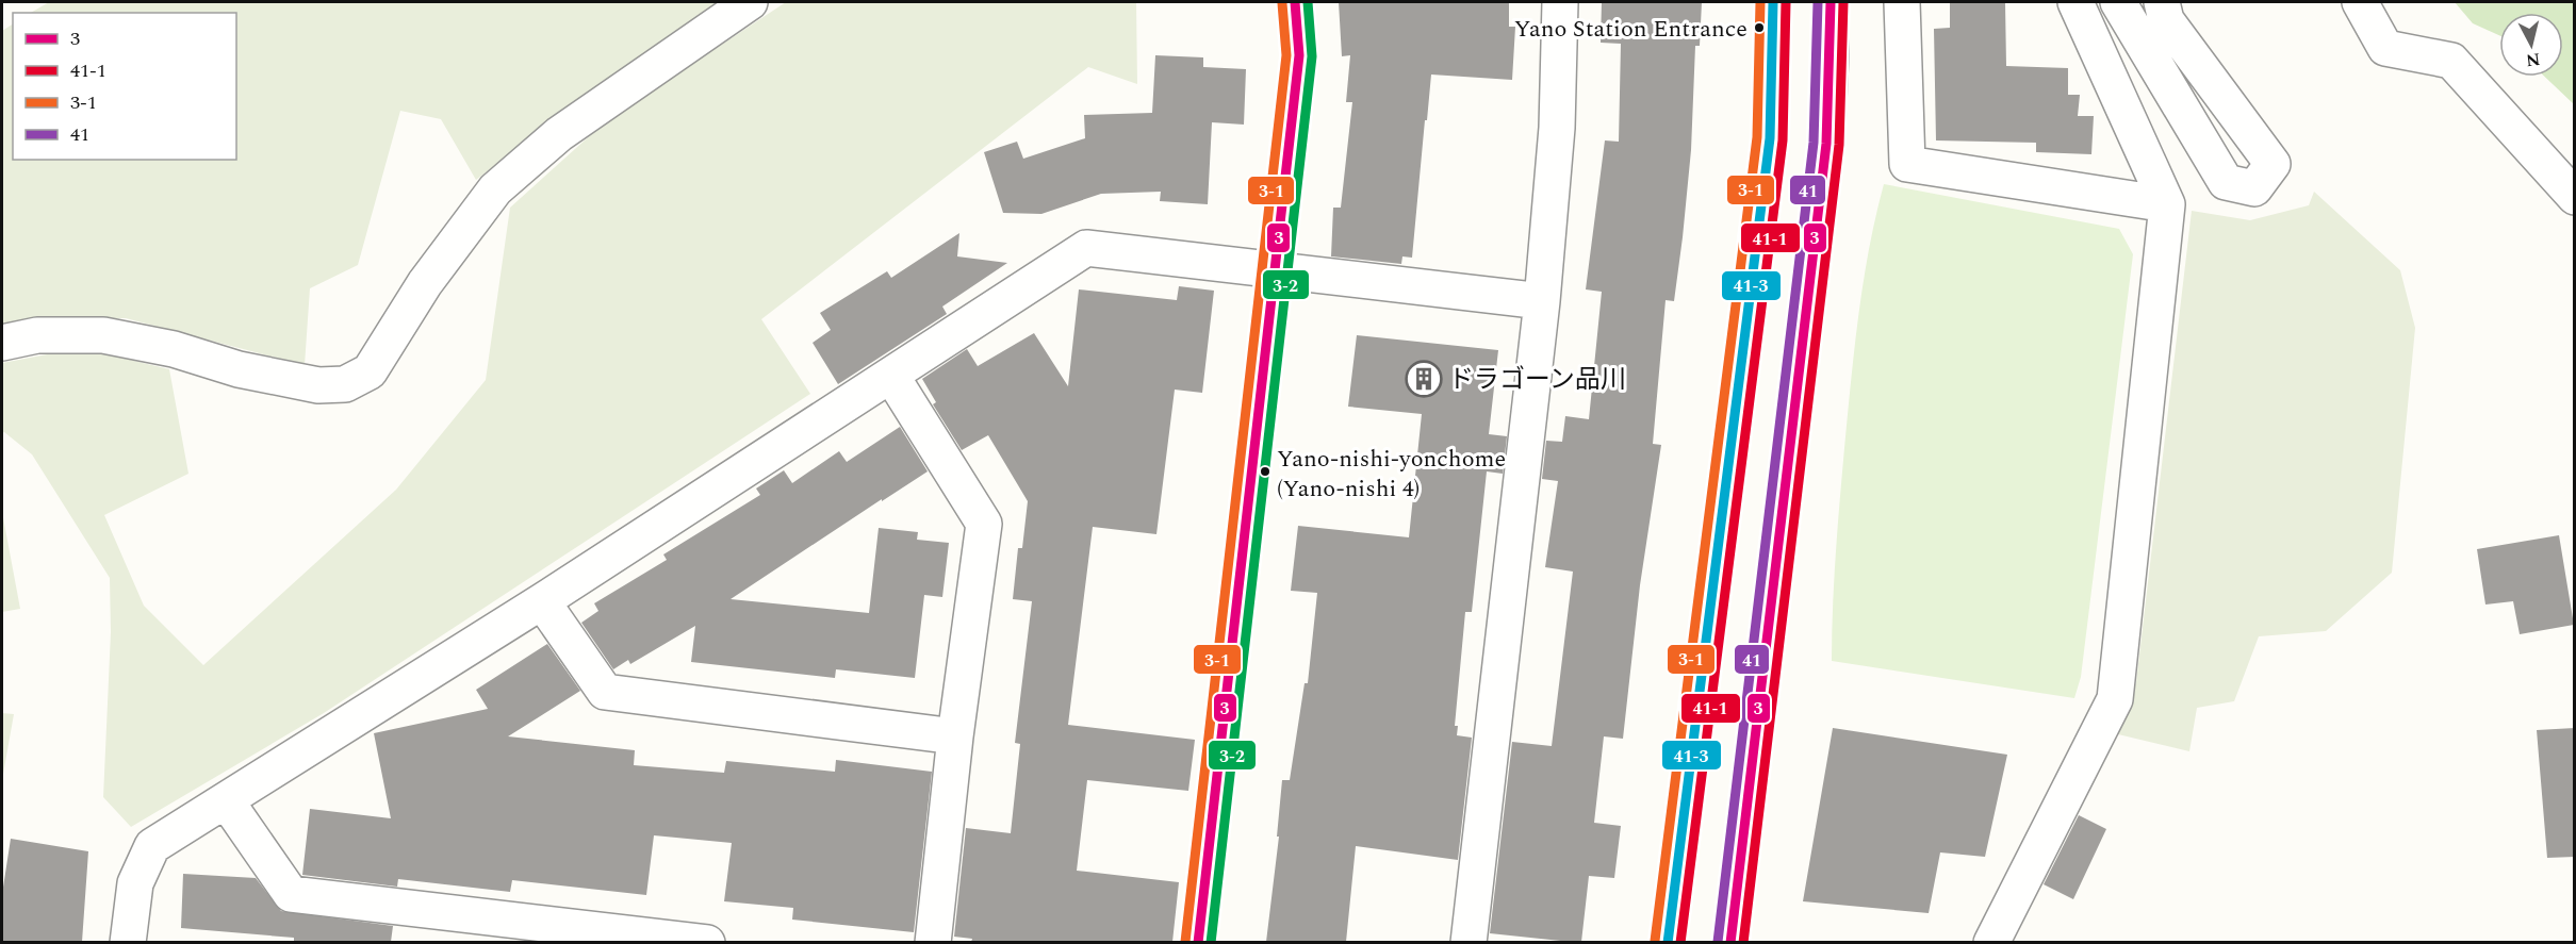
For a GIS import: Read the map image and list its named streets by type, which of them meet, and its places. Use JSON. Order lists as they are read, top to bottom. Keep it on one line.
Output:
{"places":{"other":["Yano Station Entrance","Yano-nishi-yonchome (Yano-nishi 4)"],"building":["ドラゴーン品川"]},"lines":["transit line 3","transit line 41-1","transit line 3-1","transit line 41","transit line 41-3","transit line 3-2"],"legend":["3","41-1","3-1","41"],"north":"bottom"}
